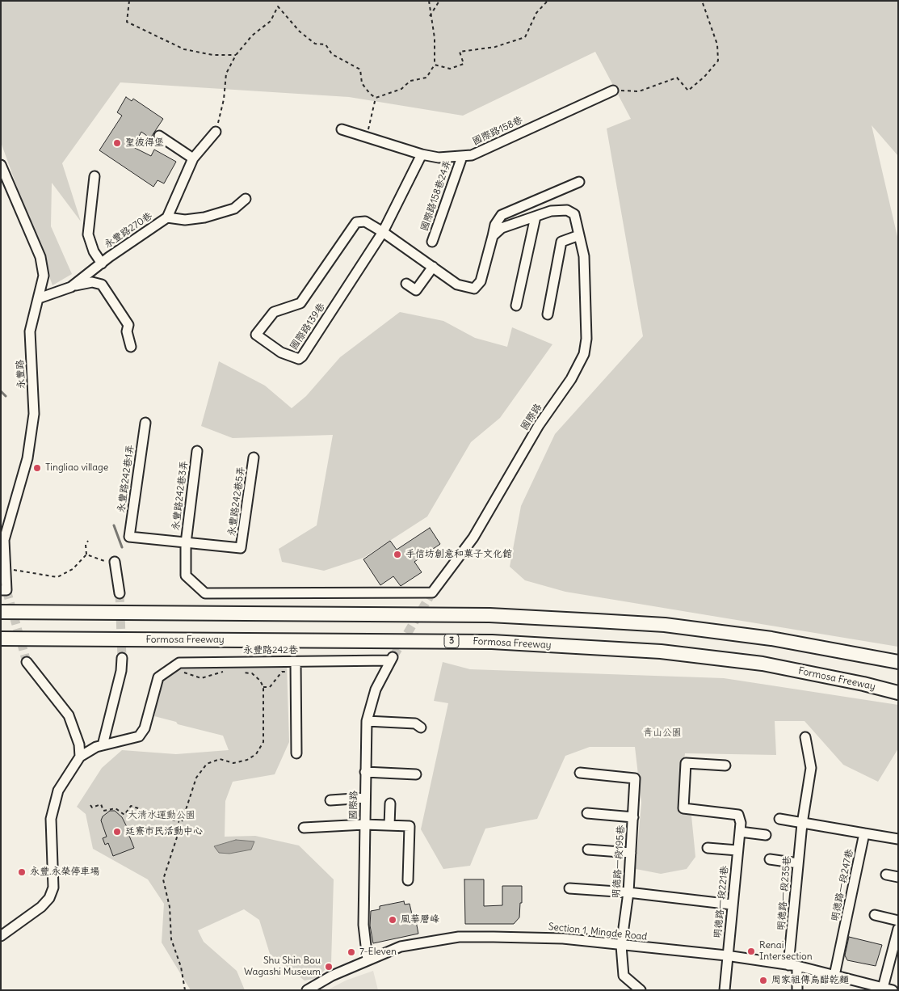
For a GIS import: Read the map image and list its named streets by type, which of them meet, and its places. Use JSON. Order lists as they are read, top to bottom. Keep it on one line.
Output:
{"streets":{"highway":["Formosa Freeway","3"],"street":["國際路158巷","國際路158巷24弄","永豐路270巷","國際路139巷","永豐路","國際路","永豐路242巷1弄","永豐路242巷3弄","永豐路242巷5弄","永豐路242巷","明德路一段195巷","明德路一段247巷","明德路一段235巷","明德路一段221巷","Section 1, Mingde Road"]},"crossings":[["國際路158巷","國際路158巷24弄"],["永豐路270巷","永豐路"],["國際路","永豐路242巷1弄"],["國際路","永豐路242巷3弄"],["國際路","永豐路242巷5弄"],["國際路","永豐路242巷"],["國際路","Section 1, Mingde Road"],["永豐路242巷1弄","永豐路242巷3弄"],["永豐路242巷1弄","永豐路242巷5弄"],["永豐路242巷3弄","永豐路242巷5弄"],["明德路一段195巷","Section 1, Mingde Road"],["明德路一段247巷","Section 1, Mingde Road"],["明德路一段235巷","Section 1, Mingde Road"],["明德路一段221巷","Section 1, Mingde Road"]],"parks":["青山公園","大清水運動公園"],"places":["聖彼得堡","Tingliao village","手信坊創意和菓子文化館","廷寮市民活動中心","永豐.永榮停車場","風華層峰","Renai Intersection","7-Eleven","Shu Shin Bou Wagashi Museum","周家祖傳烏醋乾麵"]}
